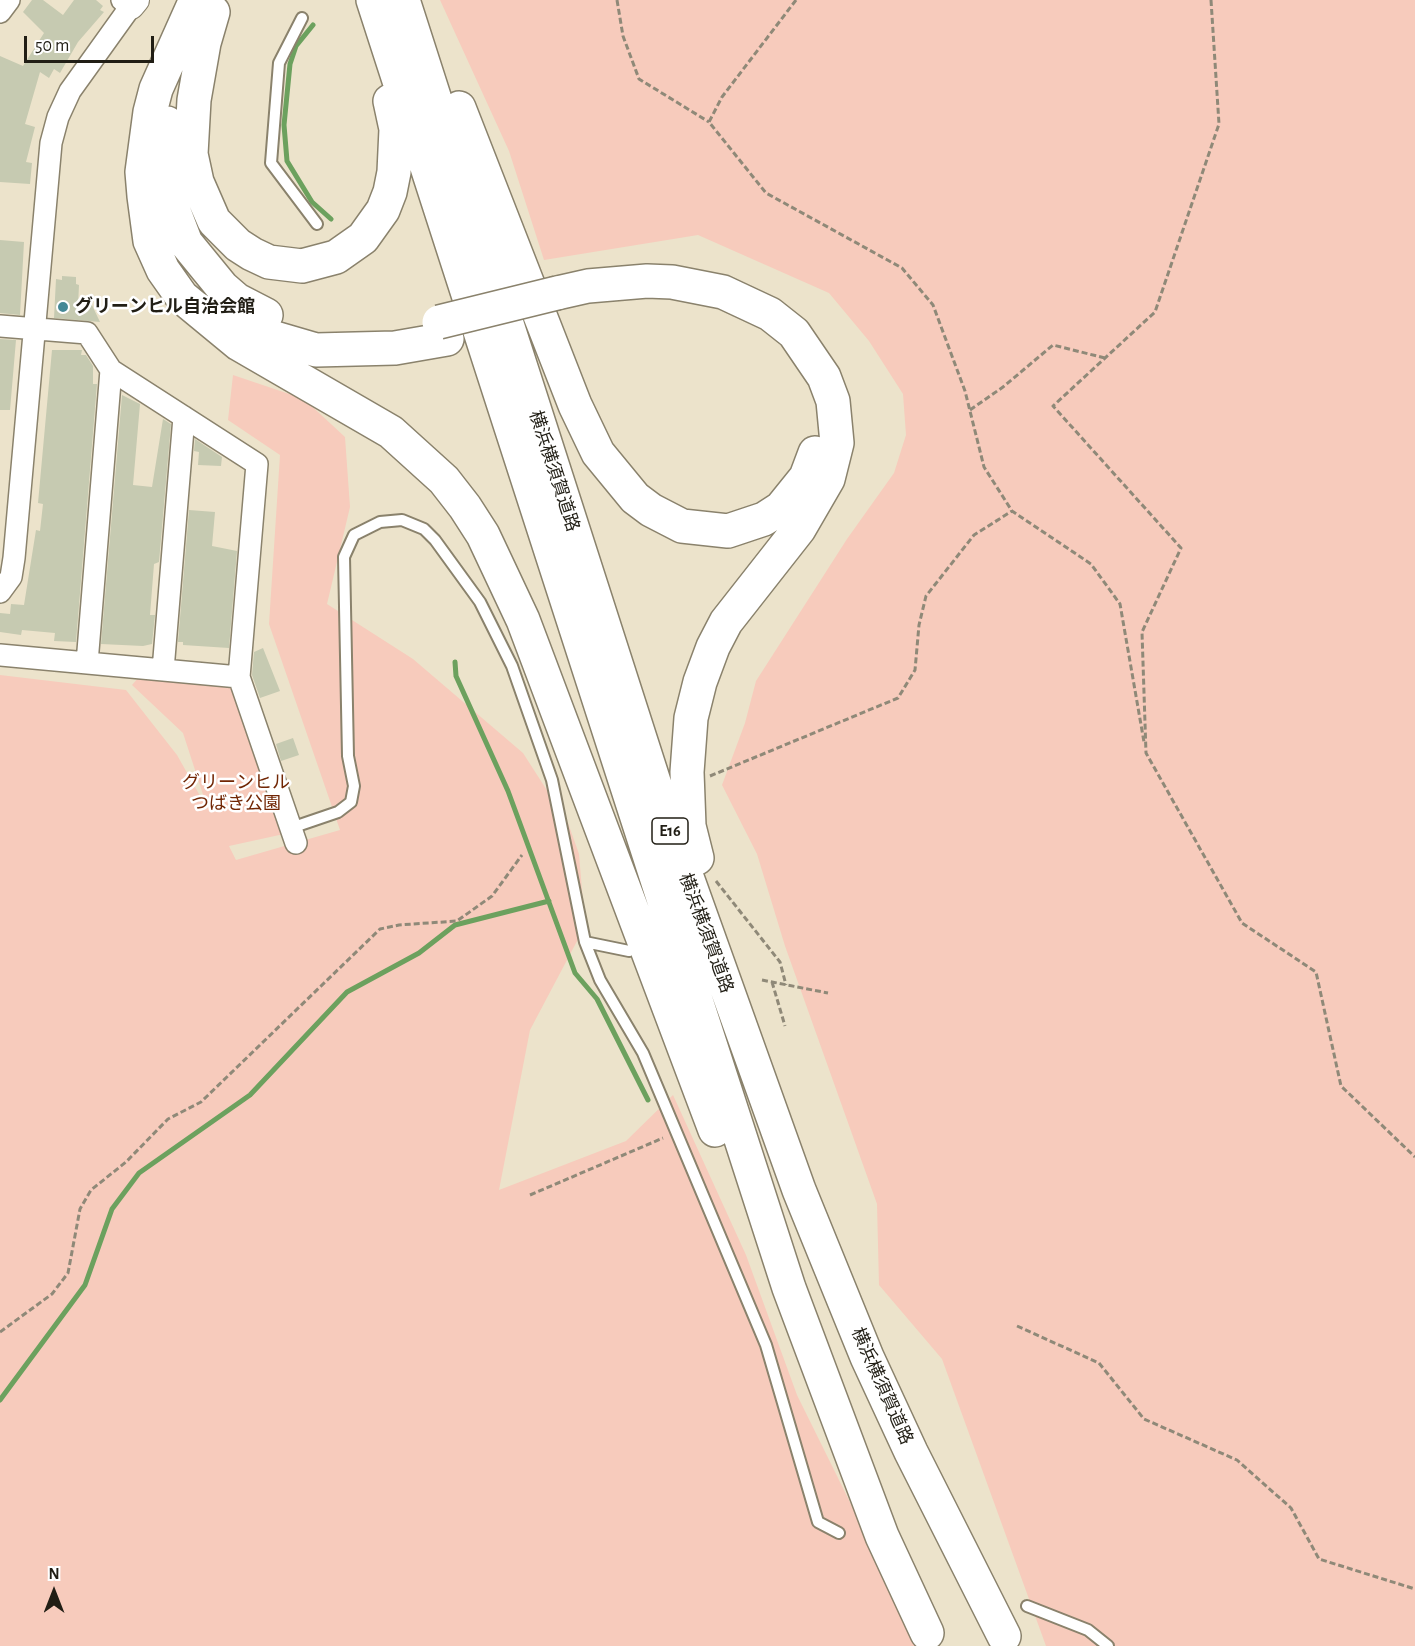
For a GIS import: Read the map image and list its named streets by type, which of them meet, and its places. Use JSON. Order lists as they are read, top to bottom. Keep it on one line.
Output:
{"streets":{"highway":["横浜横須賀道路","E16"]},"parks":["グリーンヒル つばき公園"],"places":["グリーンヒル自治会館"],"scale_bar":"50 m","north":"top"}
